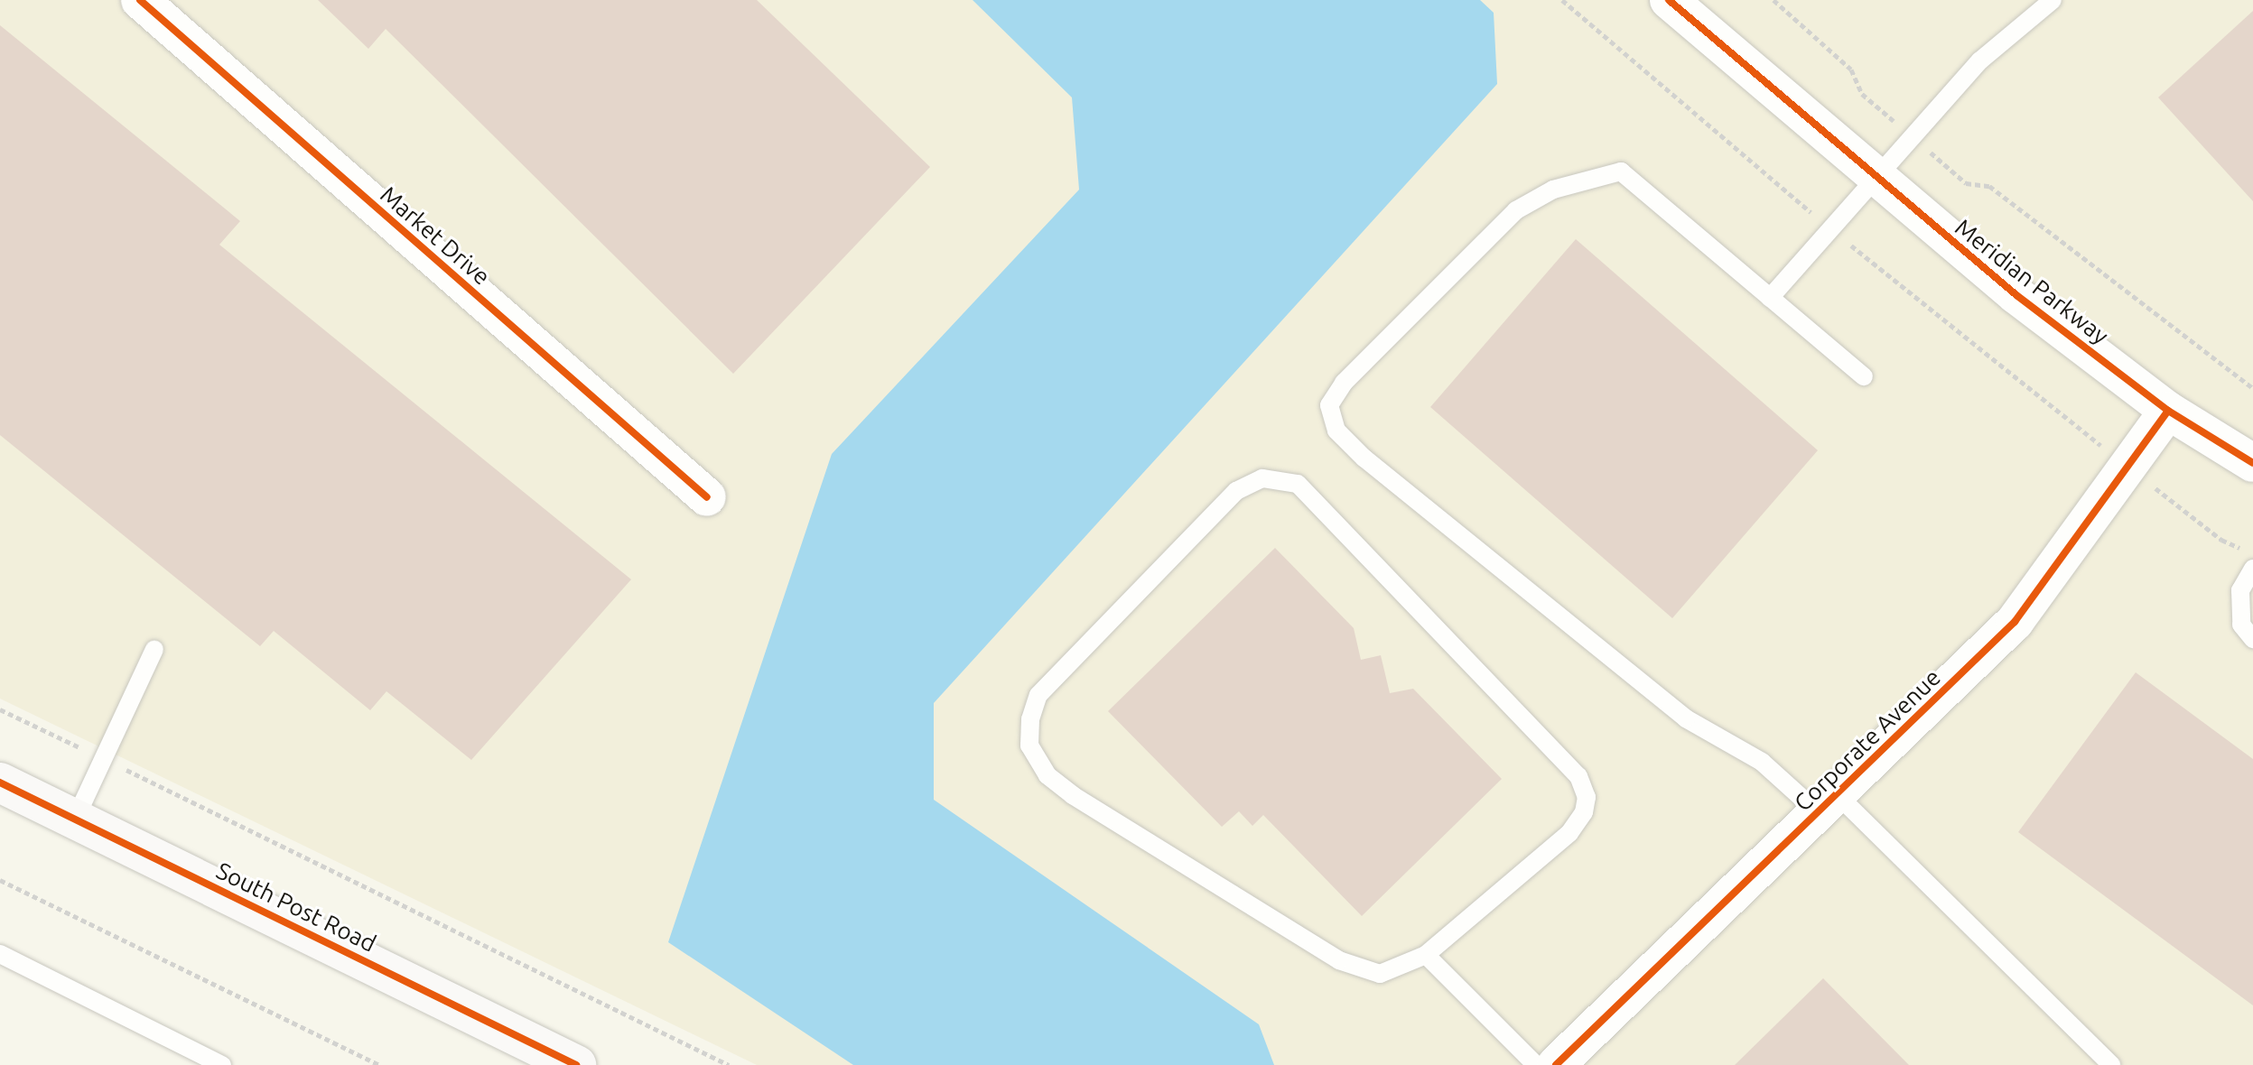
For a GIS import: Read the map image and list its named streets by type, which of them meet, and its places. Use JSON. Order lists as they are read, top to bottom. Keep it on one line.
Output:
{"streets":{"street":["Market Drive","Meridian Parkway","Corporate Avenue","South Post Road"]},"crossings":[["Meridian Parkway","Corporate Avenue"]]}
